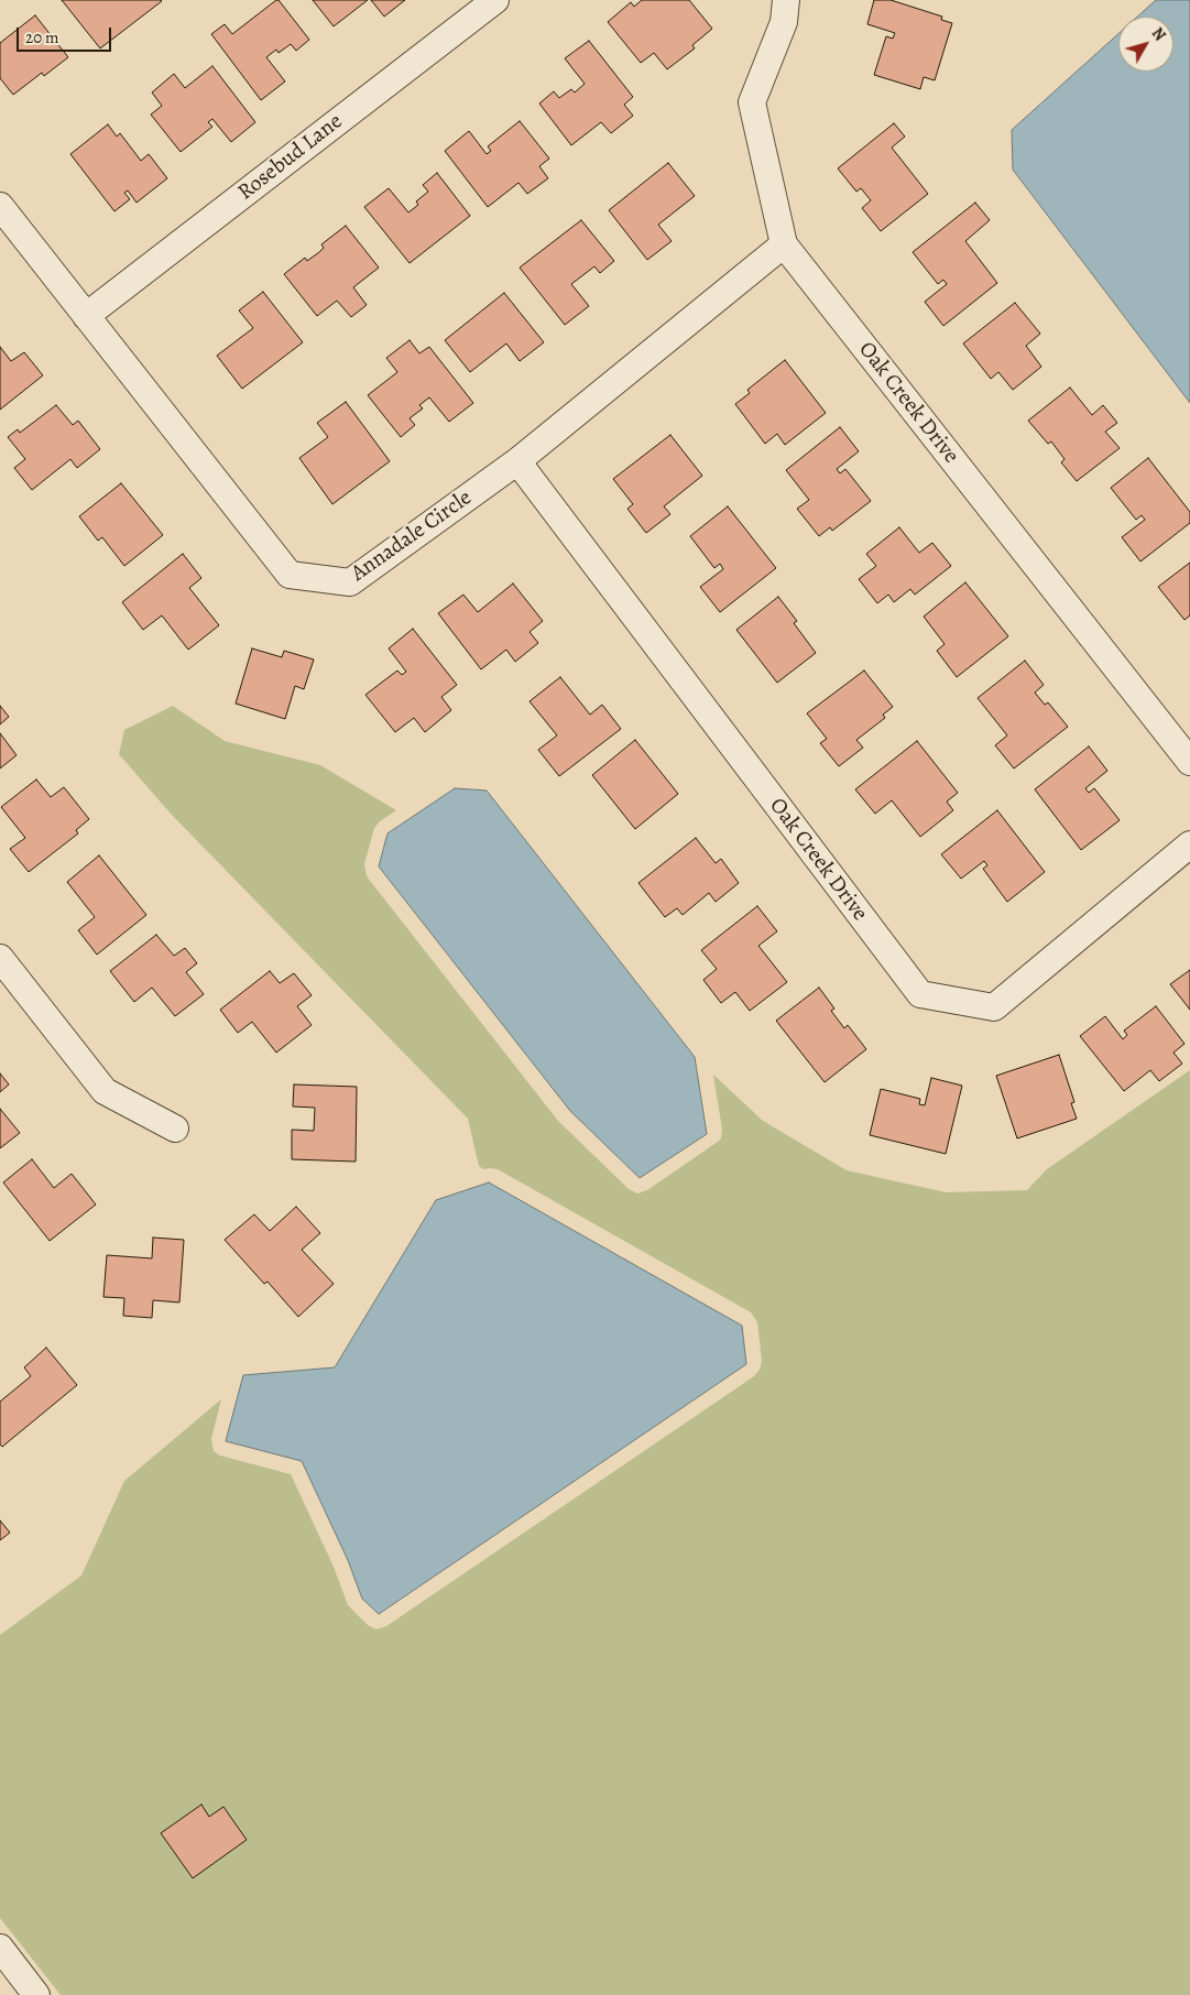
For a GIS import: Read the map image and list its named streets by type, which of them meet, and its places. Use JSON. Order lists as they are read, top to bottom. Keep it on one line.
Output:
{"streets":{"street":["Rosebud Lane","Oak Creek Drive","Annadale Circle"]},"crossings":[["Rosebud Lane","Annadale Circle"],["Oak Creek Drive","Annadale Circle"]],"scale_bar":"20 m","north":"top right"}
